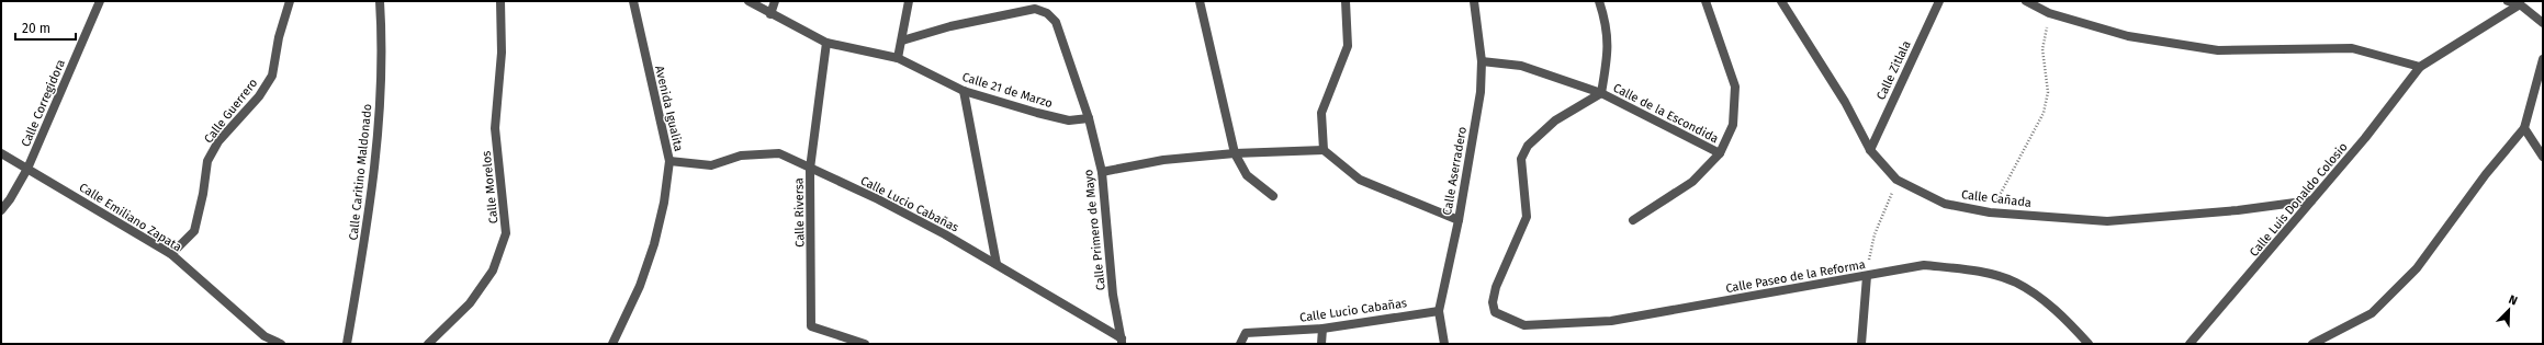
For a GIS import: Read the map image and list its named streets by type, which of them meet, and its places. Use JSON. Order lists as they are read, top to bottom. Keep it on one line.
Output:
{"streets":{"street":["Calle Zitlala","Calle 21 de Marzo","Calle Corregidora","Avenida Igualita","Calle Guerrero","Calle de la Escondida","Calle Aserradero","Calle Caritino Maldonado","Calle Morelos","Calle Cañada","Calle Luis Donaldo Colosio","Calle Lucio Cabañas","Calle Riversa","Calle Emiliano Zapata","Calle Primero de Mayo","Calle Paseo de la Reforma"]},"crossings":[["Calle Zitlala","Calle Cañada"],["Calle 21 de Marzo","Calle Riversa"],["Calle 21 de Marzo","Calle Primero de Mayo"],["Calle Corregidora","Calle Emiliano Zapata"],["Avenida Igualita","Calle Lucio Cabañas"],["Calle Guerrero","Calle Emiliano Zapata"],["Calle de la Escondida","Calle Aserradero"],["Calle de la Escondida","Calle Paseo de la Reforma"],["Calle Aserradero","Calle Lucio Cabañas"],["Calle Cañada","Calle Luis Donaldo Colosio"],["Calle Lucio Cabañas","Calle Riversa"],["Calle Lucio Cabañas","Calle Primero de Mayo"]],"scale_bar":"20 m","north":"top right"}
